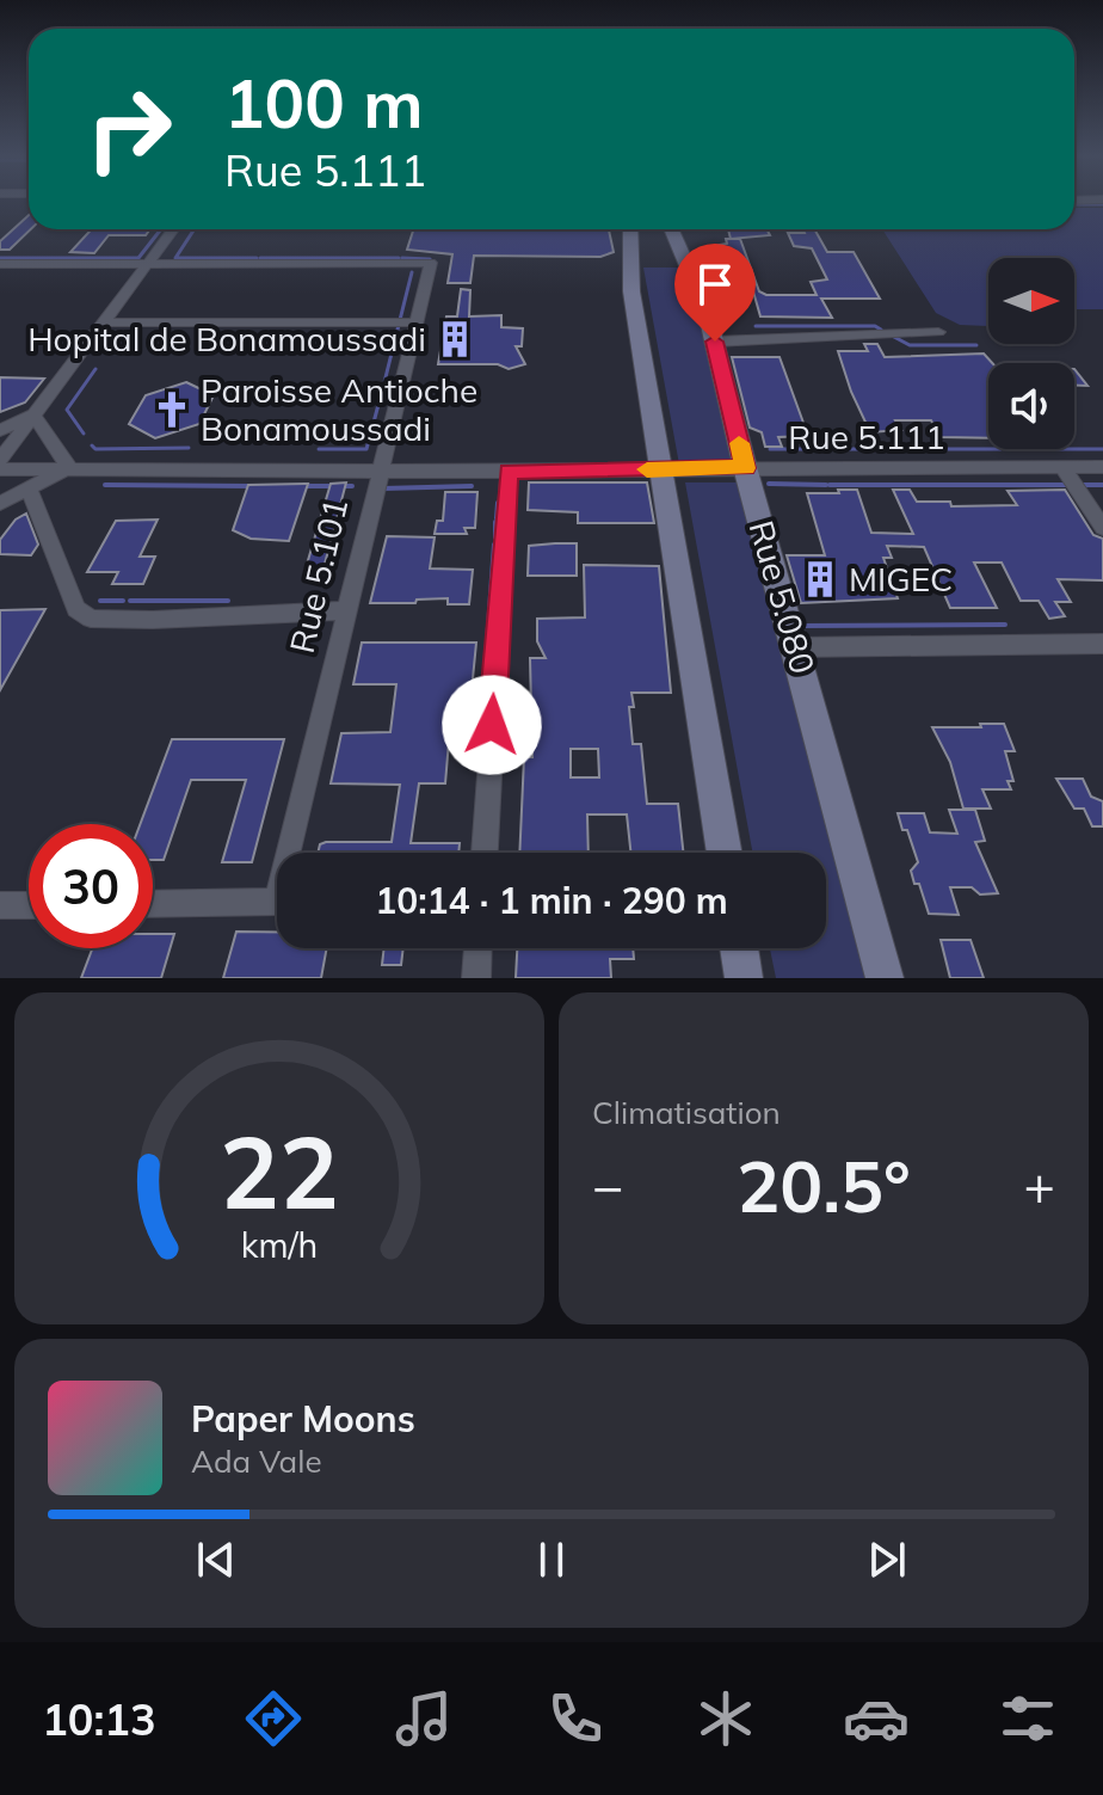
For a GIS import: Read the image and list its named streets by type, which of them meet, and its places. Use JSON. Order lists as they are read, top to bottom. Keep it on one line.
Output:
{"streets":{"main road":["Rue 5.080"],"street":["Rue 5.111","Rue 5.101"]},"crossings":[["Rue 5.111","Rue 5.101"],["Rue 5.111","Rue 5.080"]],"places":{"building":["Hopital de Bonamoussadi","MIGEC"],"church":["Paroisse Antioche Bonamoussadi"]},"north":"right","page":{"turn":["100 m","Rue 5.111"],"limit":"30","trip":"10:14 · 1 min · 290 m","tile":"Climatisation","heat":["−","20.5°","+"],"song":["Paper Moons","Ada Vale"],"tabs":"10:13","gauge":["22","km/h"]}}
